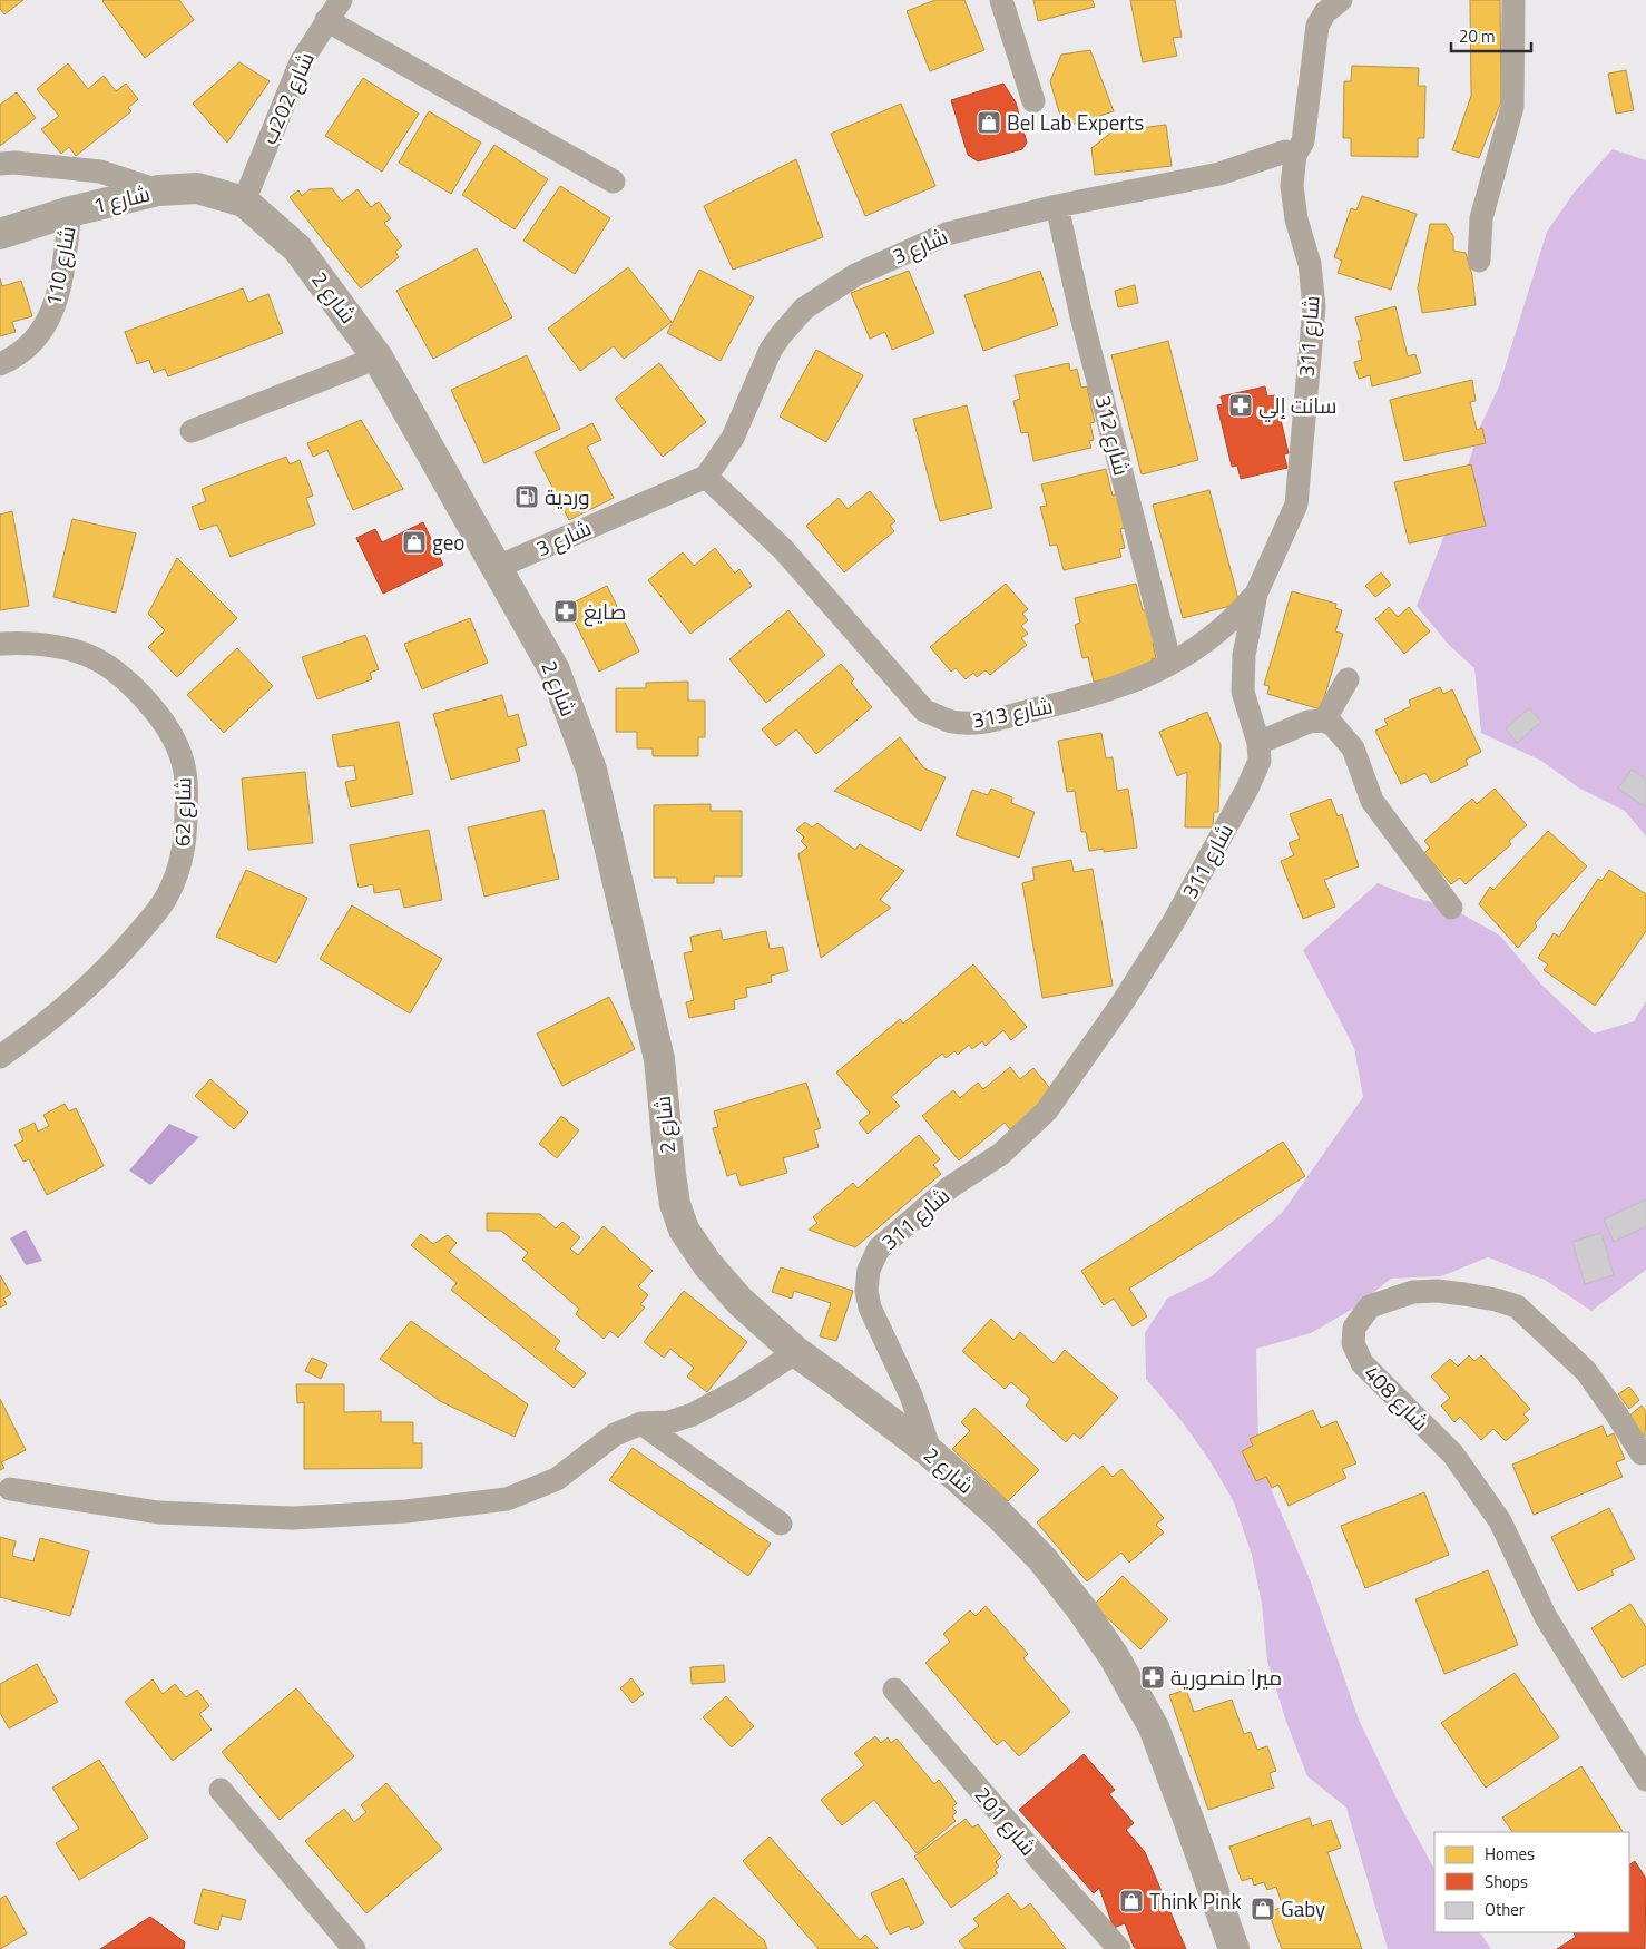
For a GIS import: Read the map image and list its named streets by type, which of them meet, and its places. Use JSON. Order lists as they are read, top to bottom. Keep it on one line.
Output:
{"streets":{"street":["شارع 202ب","شارع 1","شارع 3","شارع 110","شارع 2","شارع 311","شارع 312","شارع 313","شارع 62","شارع 408","شارع 201"]},"crossings":[["شارع 202ب","شارع 1"],["شارع 202ب","شارع 2"],["شارع 1","شارع 110"],["شارع 1","شارع 2"],["شارع 3","شارع 2"],["شارع 3","شارع 311"],["شارع 3","شارع 312"],["شارع 3","شارع 313"],["شارع 2","شارع 311"],["شارع 311","شارع 313"],["شارع 312","شارع 313"]],"places":{"shop":["Bel Lab Experts","geo","Think Pink","Gaby"],"pharmacy":["سانت إلي","صايغ","ميرا منصورية"],"fuel station":["وردية"]},"legend":["Homes","Shops","Other"],"scale_bar":"20 m"}
